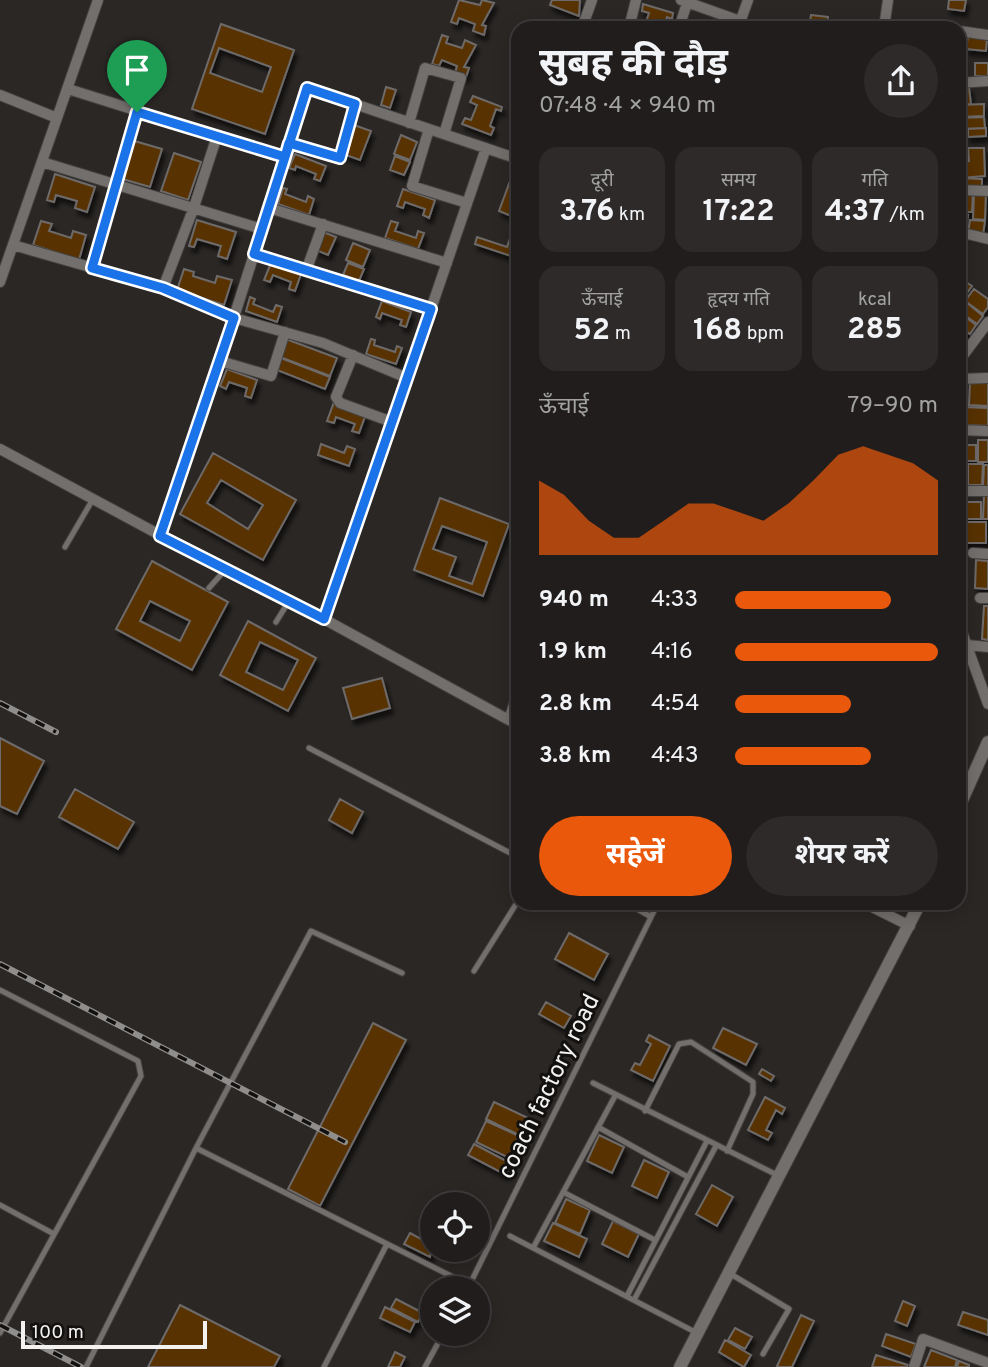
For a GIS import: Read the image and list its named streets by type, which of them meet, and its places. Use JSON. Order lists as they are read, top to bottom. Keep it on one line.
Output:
{"streets":{"lane":["coach factory road"]},"scale_bar":"100 m","page":{"heading":["सुबह की दौड़","07:48 · 4 × 940 m"],"stats":[["दूरी","3.76 km"],["समय","17:22"],["गति","4:37 /km"],["ऊँचाई","52 m"],["हृदय गति","168 bpm"],["kcal","285"]],"chart":["ऊँचाई","79–90 m"],"list":[{"name":"940 m","note":"4:33"},{"name":"1.9 km","note":"4:16"},{"name":"2.8 km","note":"4:54"},{"name":"3.8 km","note":"4:43"}],"buttons":["सहेजें","शेयर करें"],"scale":"100 m"}}
